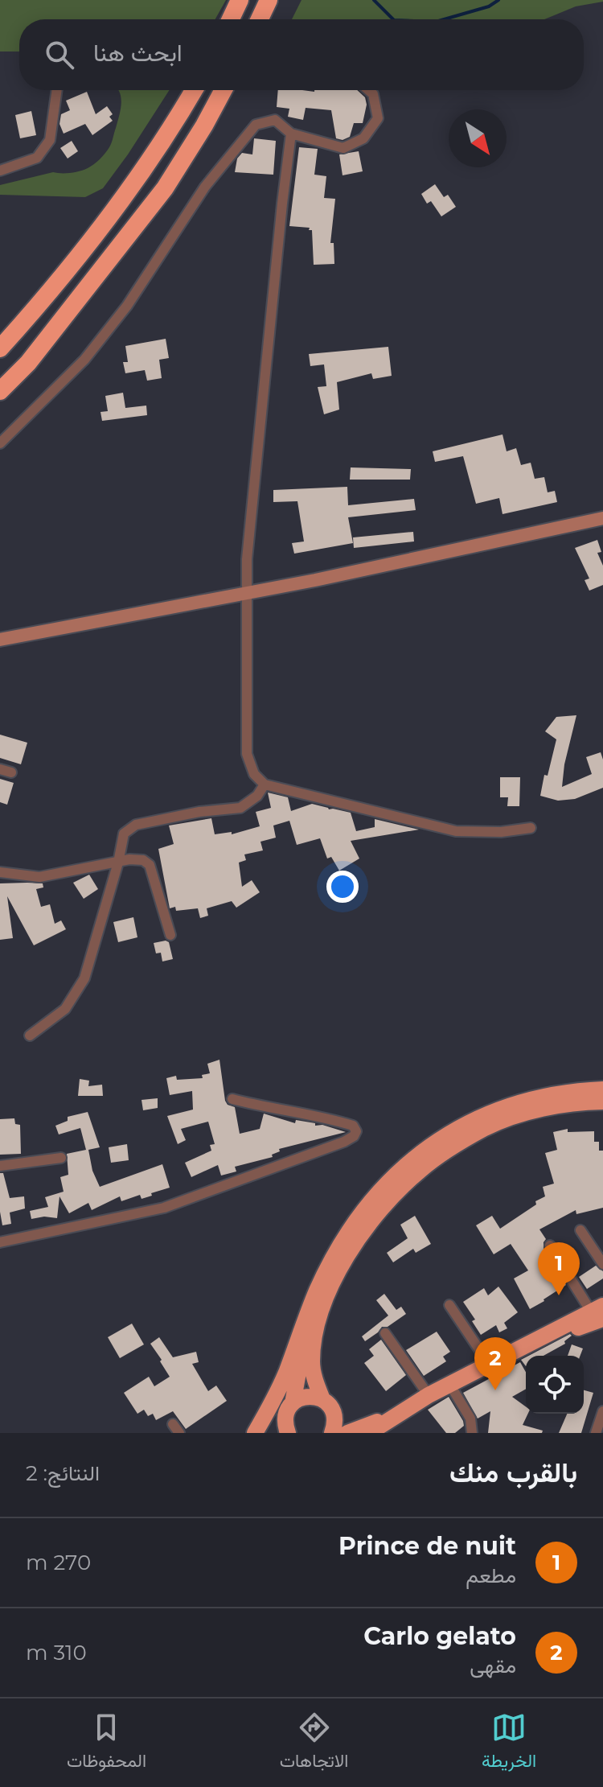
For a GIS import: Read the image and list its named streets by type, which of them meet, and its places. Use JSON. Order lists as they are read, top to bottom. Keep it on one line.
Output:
{"north":"bottom right","page":{"search":"ابحث هنا","pins":["1","2"],"heading":["بالقرب منك","النتائج: 2"],"list":[{"mark":"1","name":"Prince de nuit","note":"مطعم","value":"270 m"},{"mark":"2","name":"Carlo gelato","note":"مقهى","value":"310 m"}],"nav":["الخريطة","الاتجاهات","المحفوظات"]}}
